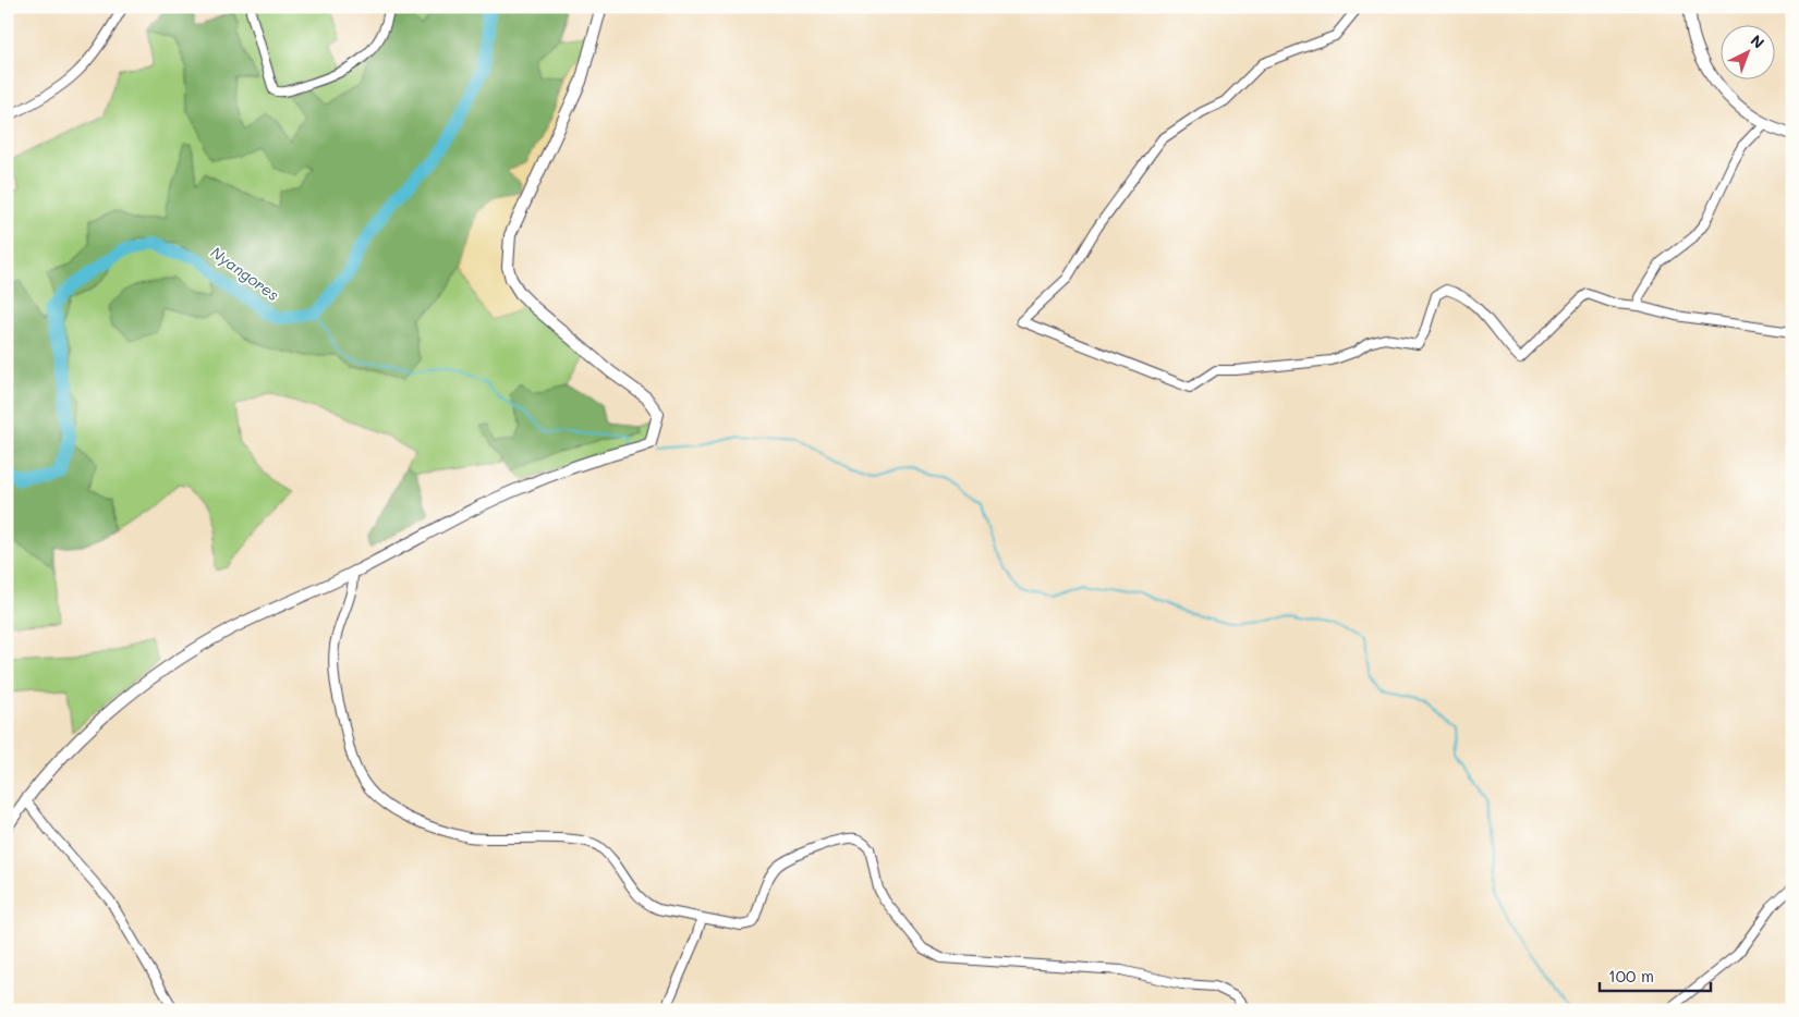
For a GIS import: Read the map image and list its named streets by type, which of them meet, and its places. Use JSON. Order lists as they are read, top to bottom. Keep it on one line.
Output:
{"water":["Nyangores"],"scale_bar":"100 m","north":"top right"}
